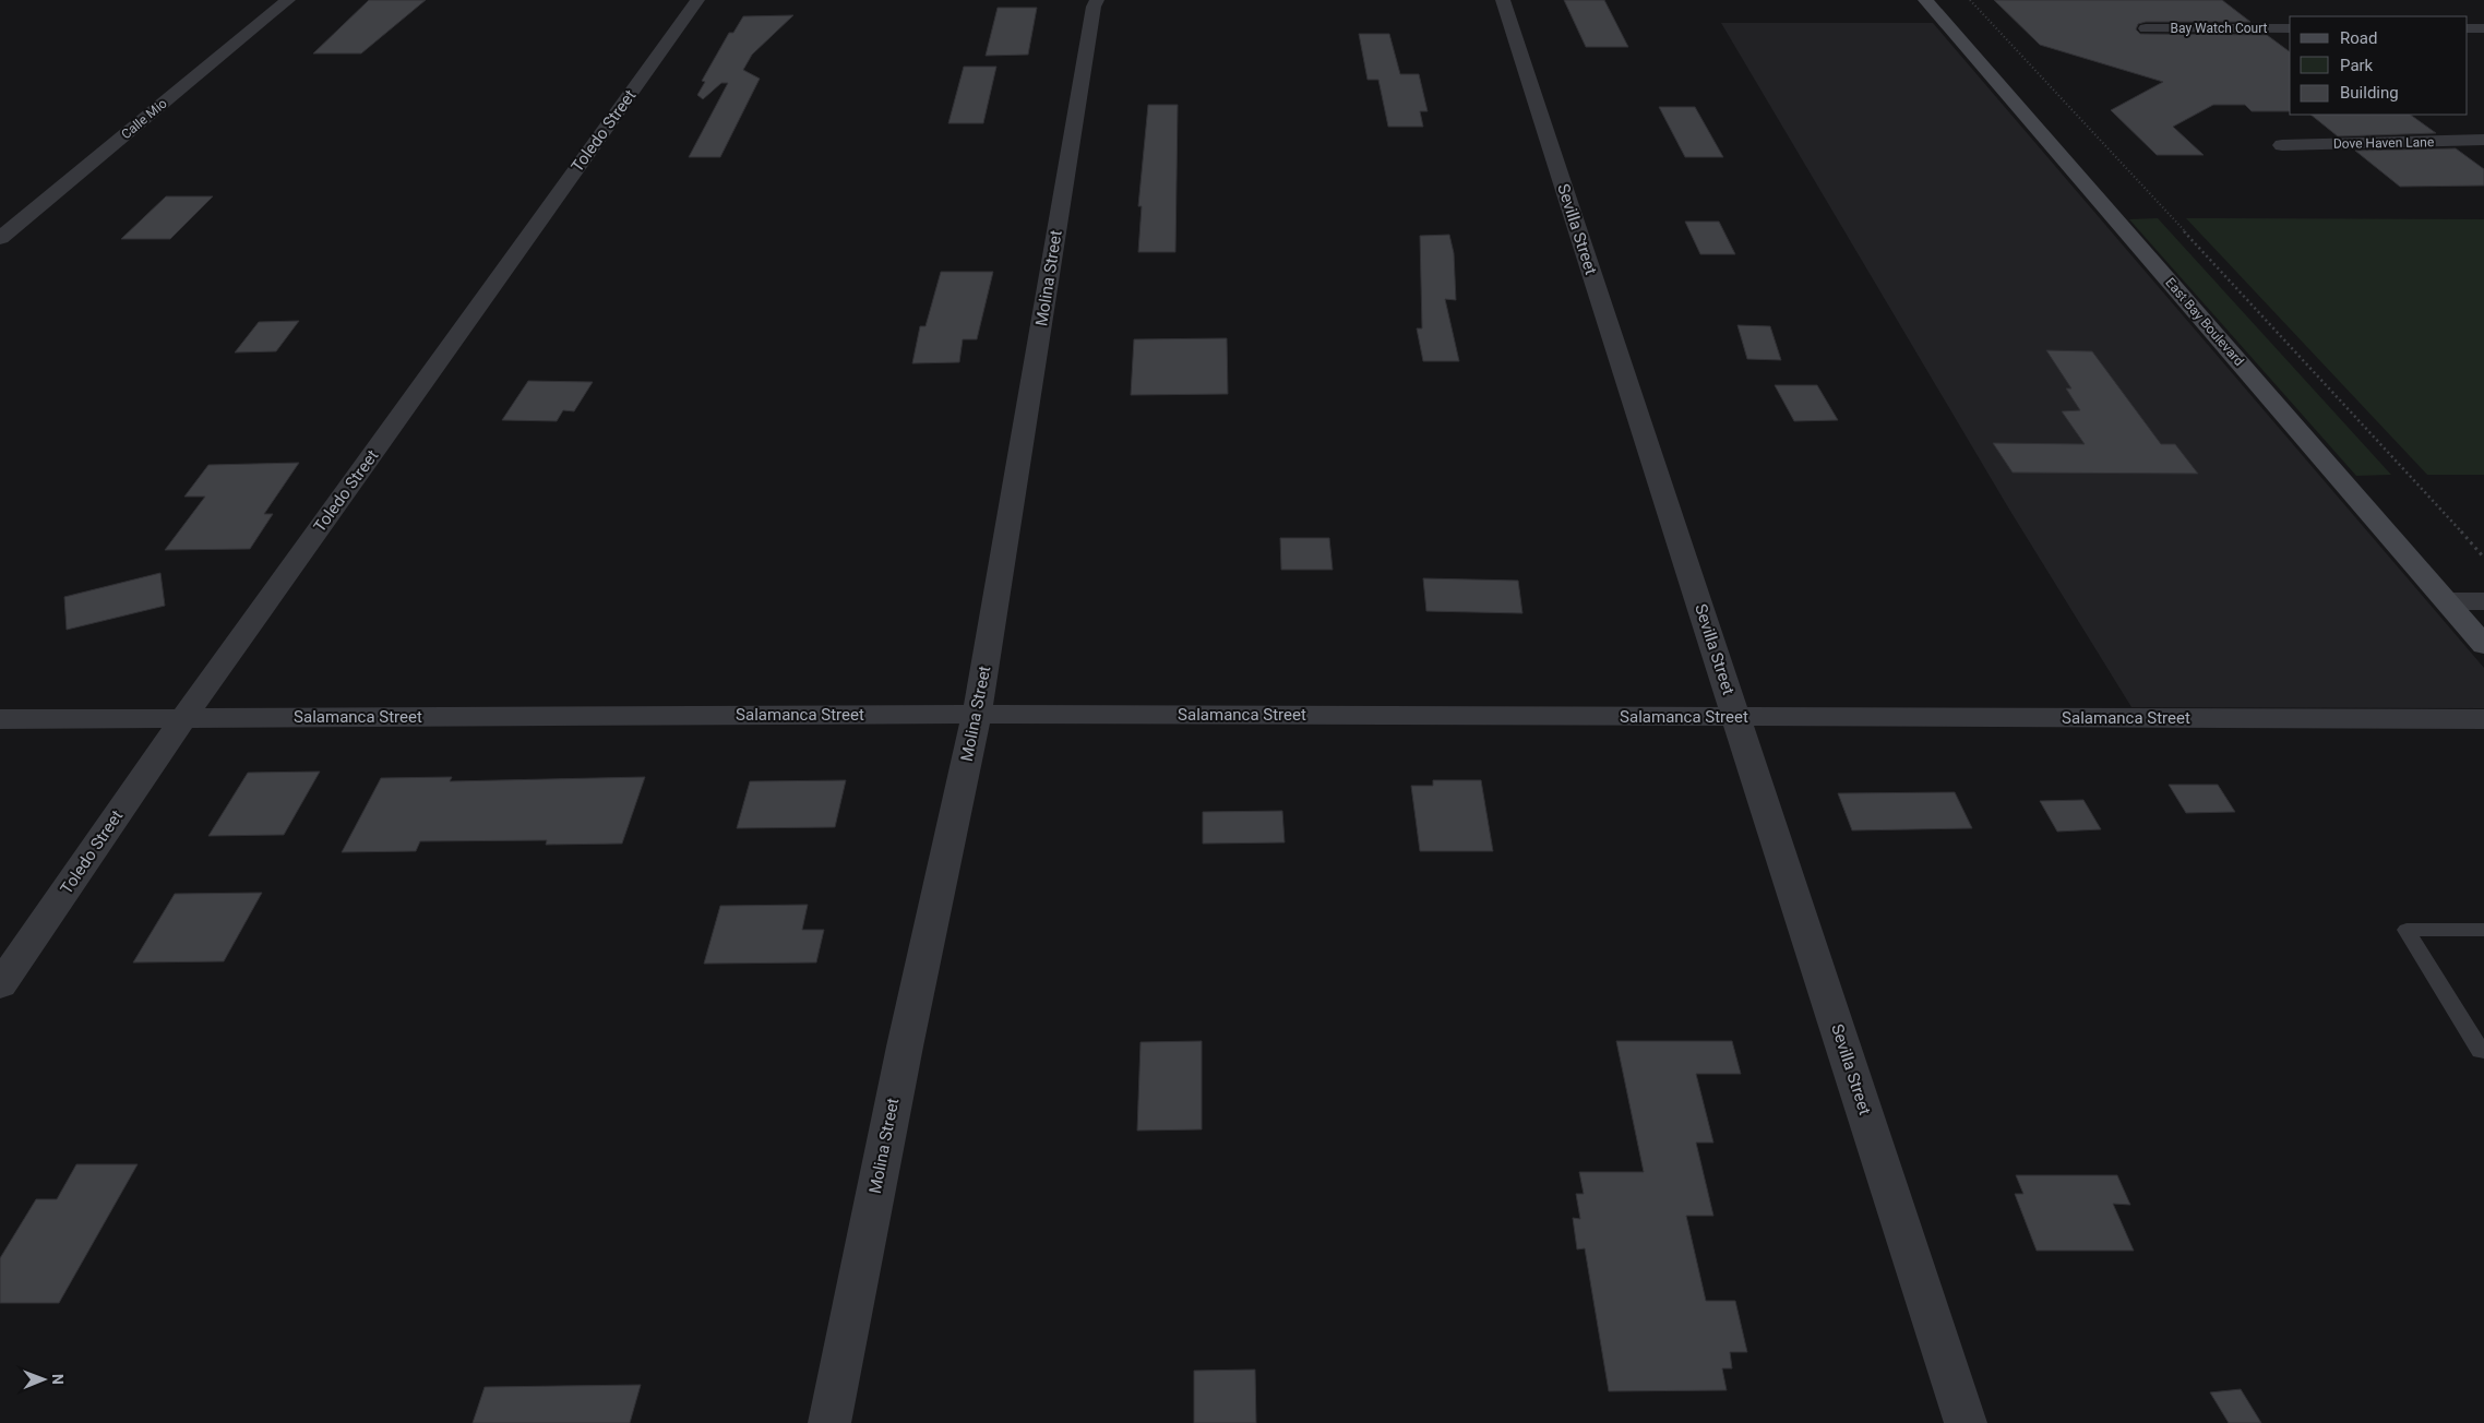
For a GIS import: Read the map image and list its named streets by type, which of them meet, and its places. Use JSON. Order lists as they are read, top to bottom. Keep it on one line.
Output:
{"streets":{"main road":["East Bay Boulevard"],"street":["Bay Watch Court","Calle Mio","Toledo Street","Dove Haven Lane","Sevilla Street","Molina Street","Salamanca Street"]},"crossings":[["Toledo Street","Salamanca Street"],["Sevilla Street","Salamanca Street"],["Molina Street","Salamanca Street"]],"legend":["Road","Park","Building"],"north":"right"}
